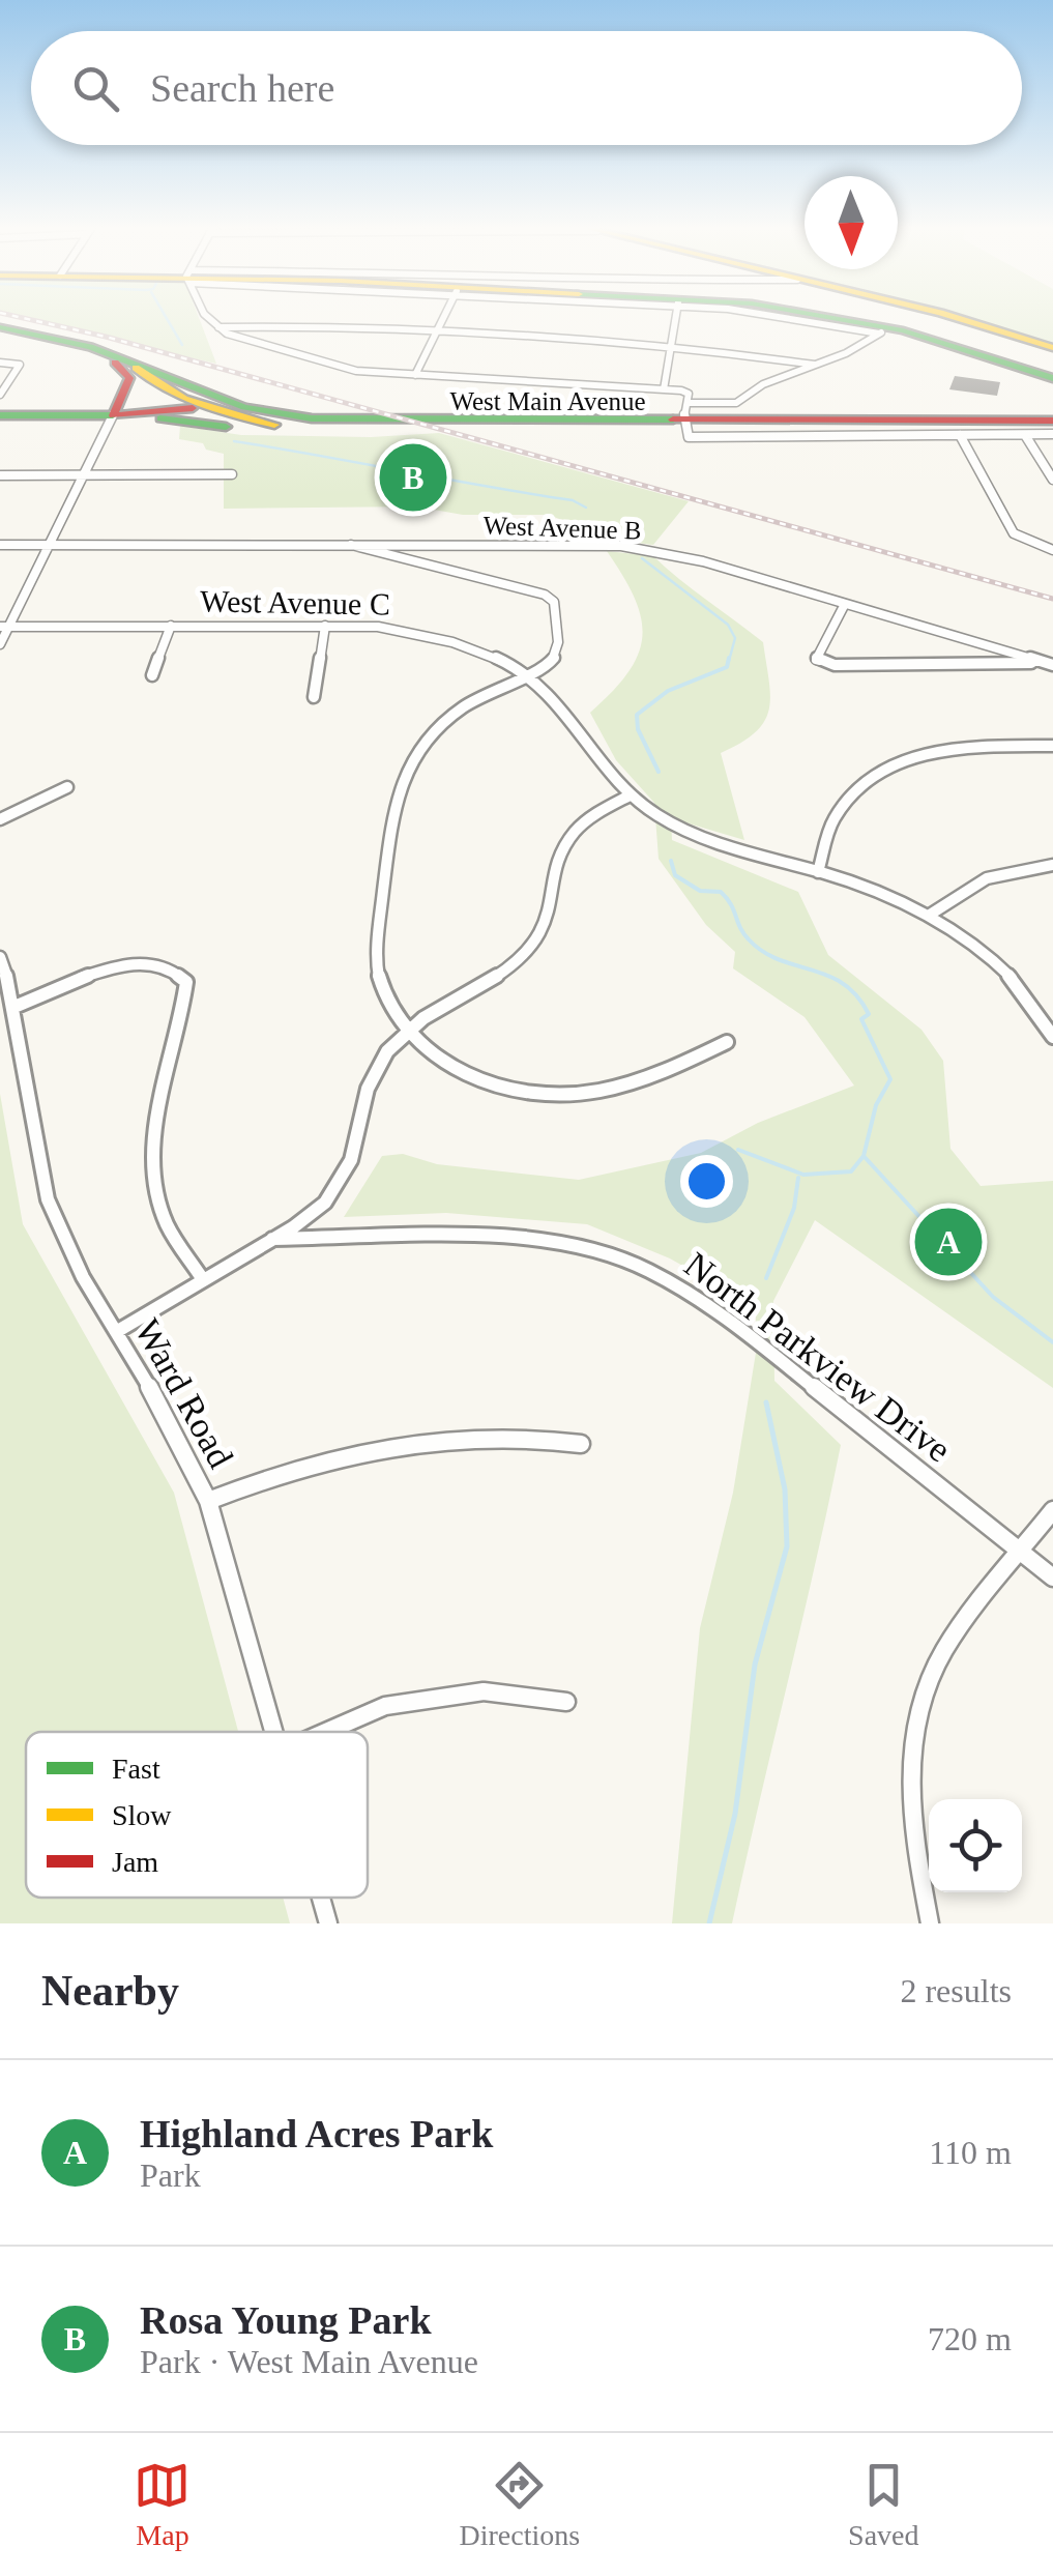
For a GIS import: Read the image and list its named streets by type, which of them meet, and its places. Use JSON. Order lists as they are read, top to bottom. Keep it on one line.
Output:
{"streets":{"main road":["West Main Avenue"],"street":["West Avenue B","West Avenue C","North Parkview Drive","Ward Road"]},"legend":["Fast","Slow","Jam"],"north":"bottom","page":{"search":"Search here","pins":["B","A"],"heading":["Nearby","2 results"],"list":[{"mark":"A","name":"Highland Acres Park","note":"Park","value":"110 m"},{"mark":"B","name":"Rosa Young Park","note":"Park · West Main Avenue","value":"720 m"}],"nav":["Map","Directions","Saved"]}}
